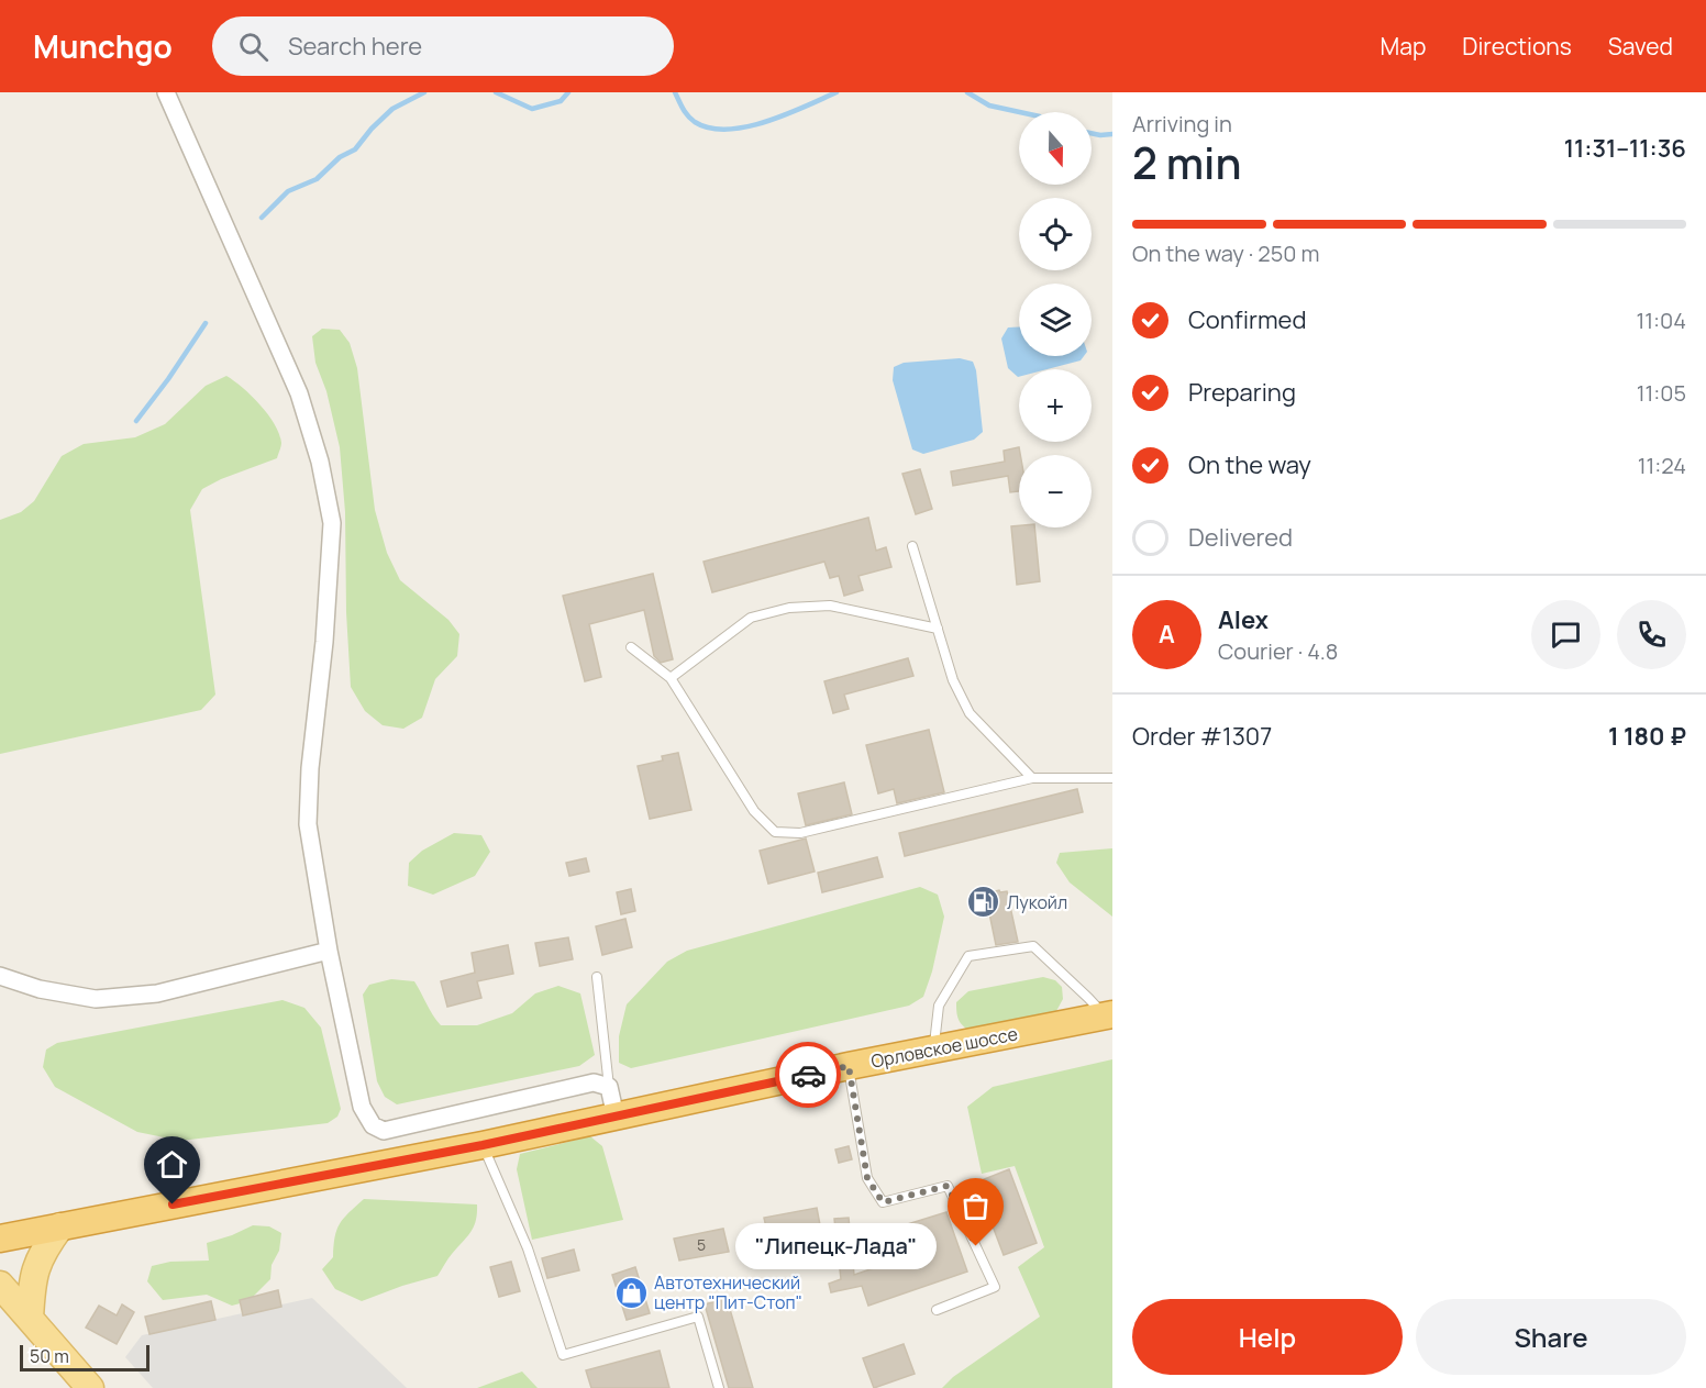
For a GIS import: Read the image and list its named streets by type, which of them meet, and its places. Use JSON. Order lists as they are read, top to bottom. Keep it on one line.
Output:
{"streets":{"highway":["Орловское шоссе"]},"places":{"fuel station":["Лукойл"],"other":["\"Липецк-Лада\""],"shop":["Автотехнический центр \"Пит-Стоп\""]},"house_numbers":["5"],"scale_bar":"50 m","north":"bottom","page":{"header":"Munchgo","search":"Search here","nav":["Map","Directions","Saved"],"heading":["2 min","Arriving in","11:31–11:36"],"panel":["Alex","Courier · 4.8","Order #1307","1 180 ₽"],"map_buttons":["+","−"],"bar":"On the way · 250 m","list":[["Confirmed","11:04"],["Preparing","11:05"],["On the way","11:24"],"Delivered"],"round":"A","bubble":"\"Липецк-Лада\"","buttons":["Help","Share"],"scale":"50 m"}}
